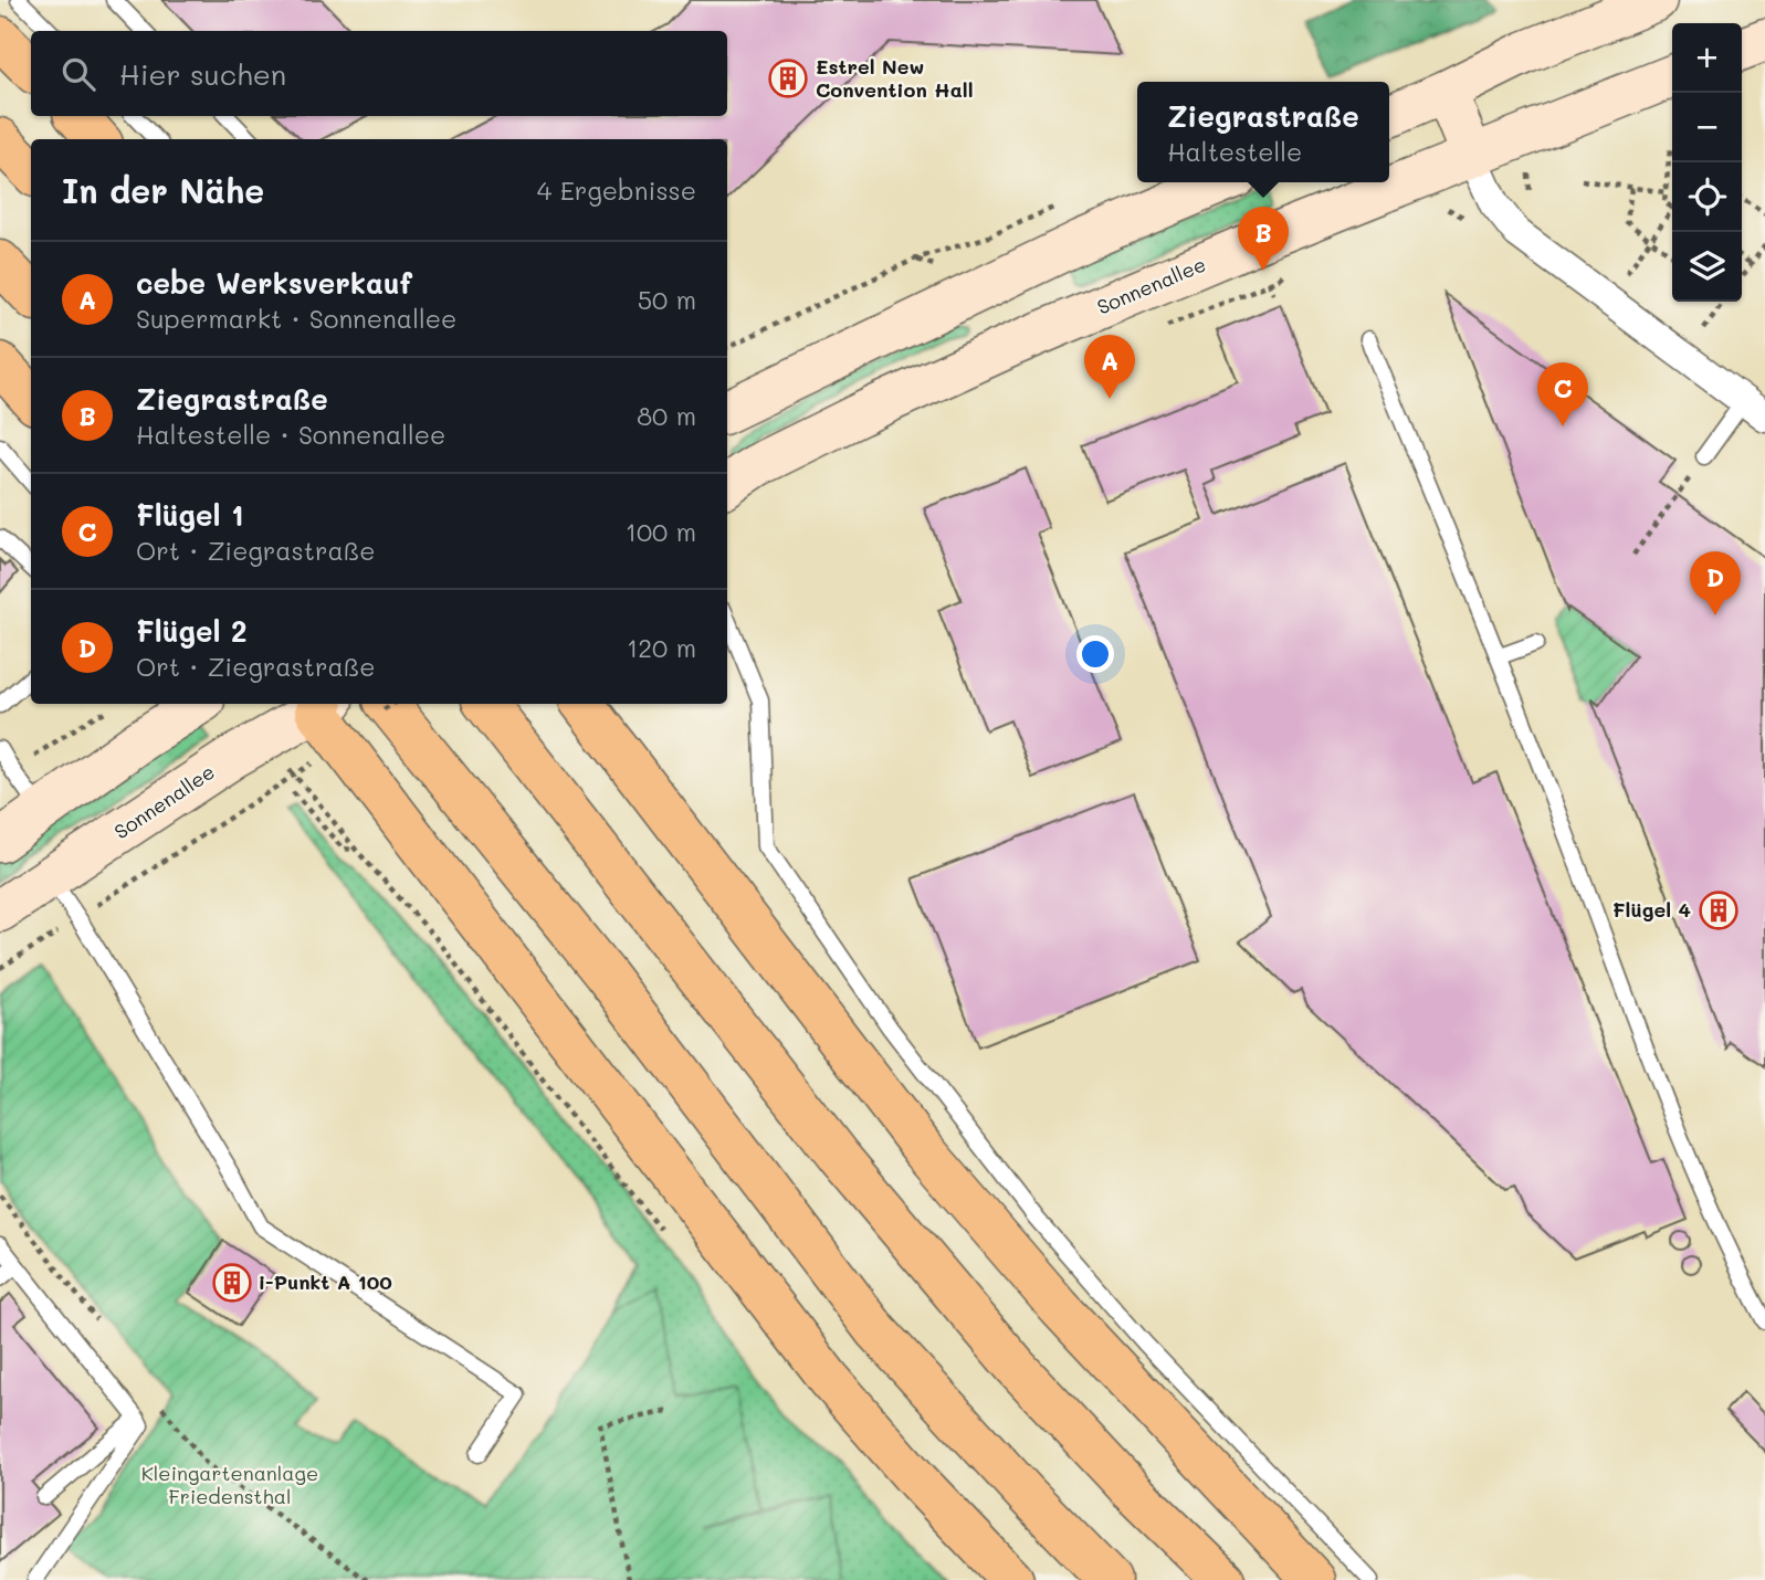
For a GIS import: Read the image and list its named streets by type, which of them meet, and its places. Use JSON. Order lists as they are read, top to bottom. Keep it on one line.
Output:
{"streets":{"main road":["Sonnenallee"]},"parks":["Kleingartenanlage Friedensthal"],"places":{"building":["Estrel New Convention Hall","Flügel 4","i-Punkt A 100"]},"page":{"map_buttons":["+","−"],"search":"Hier suchen","popup":["Ziegrastraße","Haltestelle"],"heading":["In der Nähe","4 Ergebnisse"],"pins":["B","A","C","D"],"list":[{"mark":"A","name":"cebe Werksverkauf","note":"Supermarkt · Sonnenallee","value":"50 m"},{"mark":"B","name":"Ziegrastraße","note":"Haltestelle · Sonnenallee","value":"80 m"},{"mark":"C","name":"Flügel 1","note":"Ort · Ziegrastraße","value":"100 m"},{"mark":"D","name":"Flügel 2","note":"Ort · Ziegrastraße","value":"120 m"}]}}
